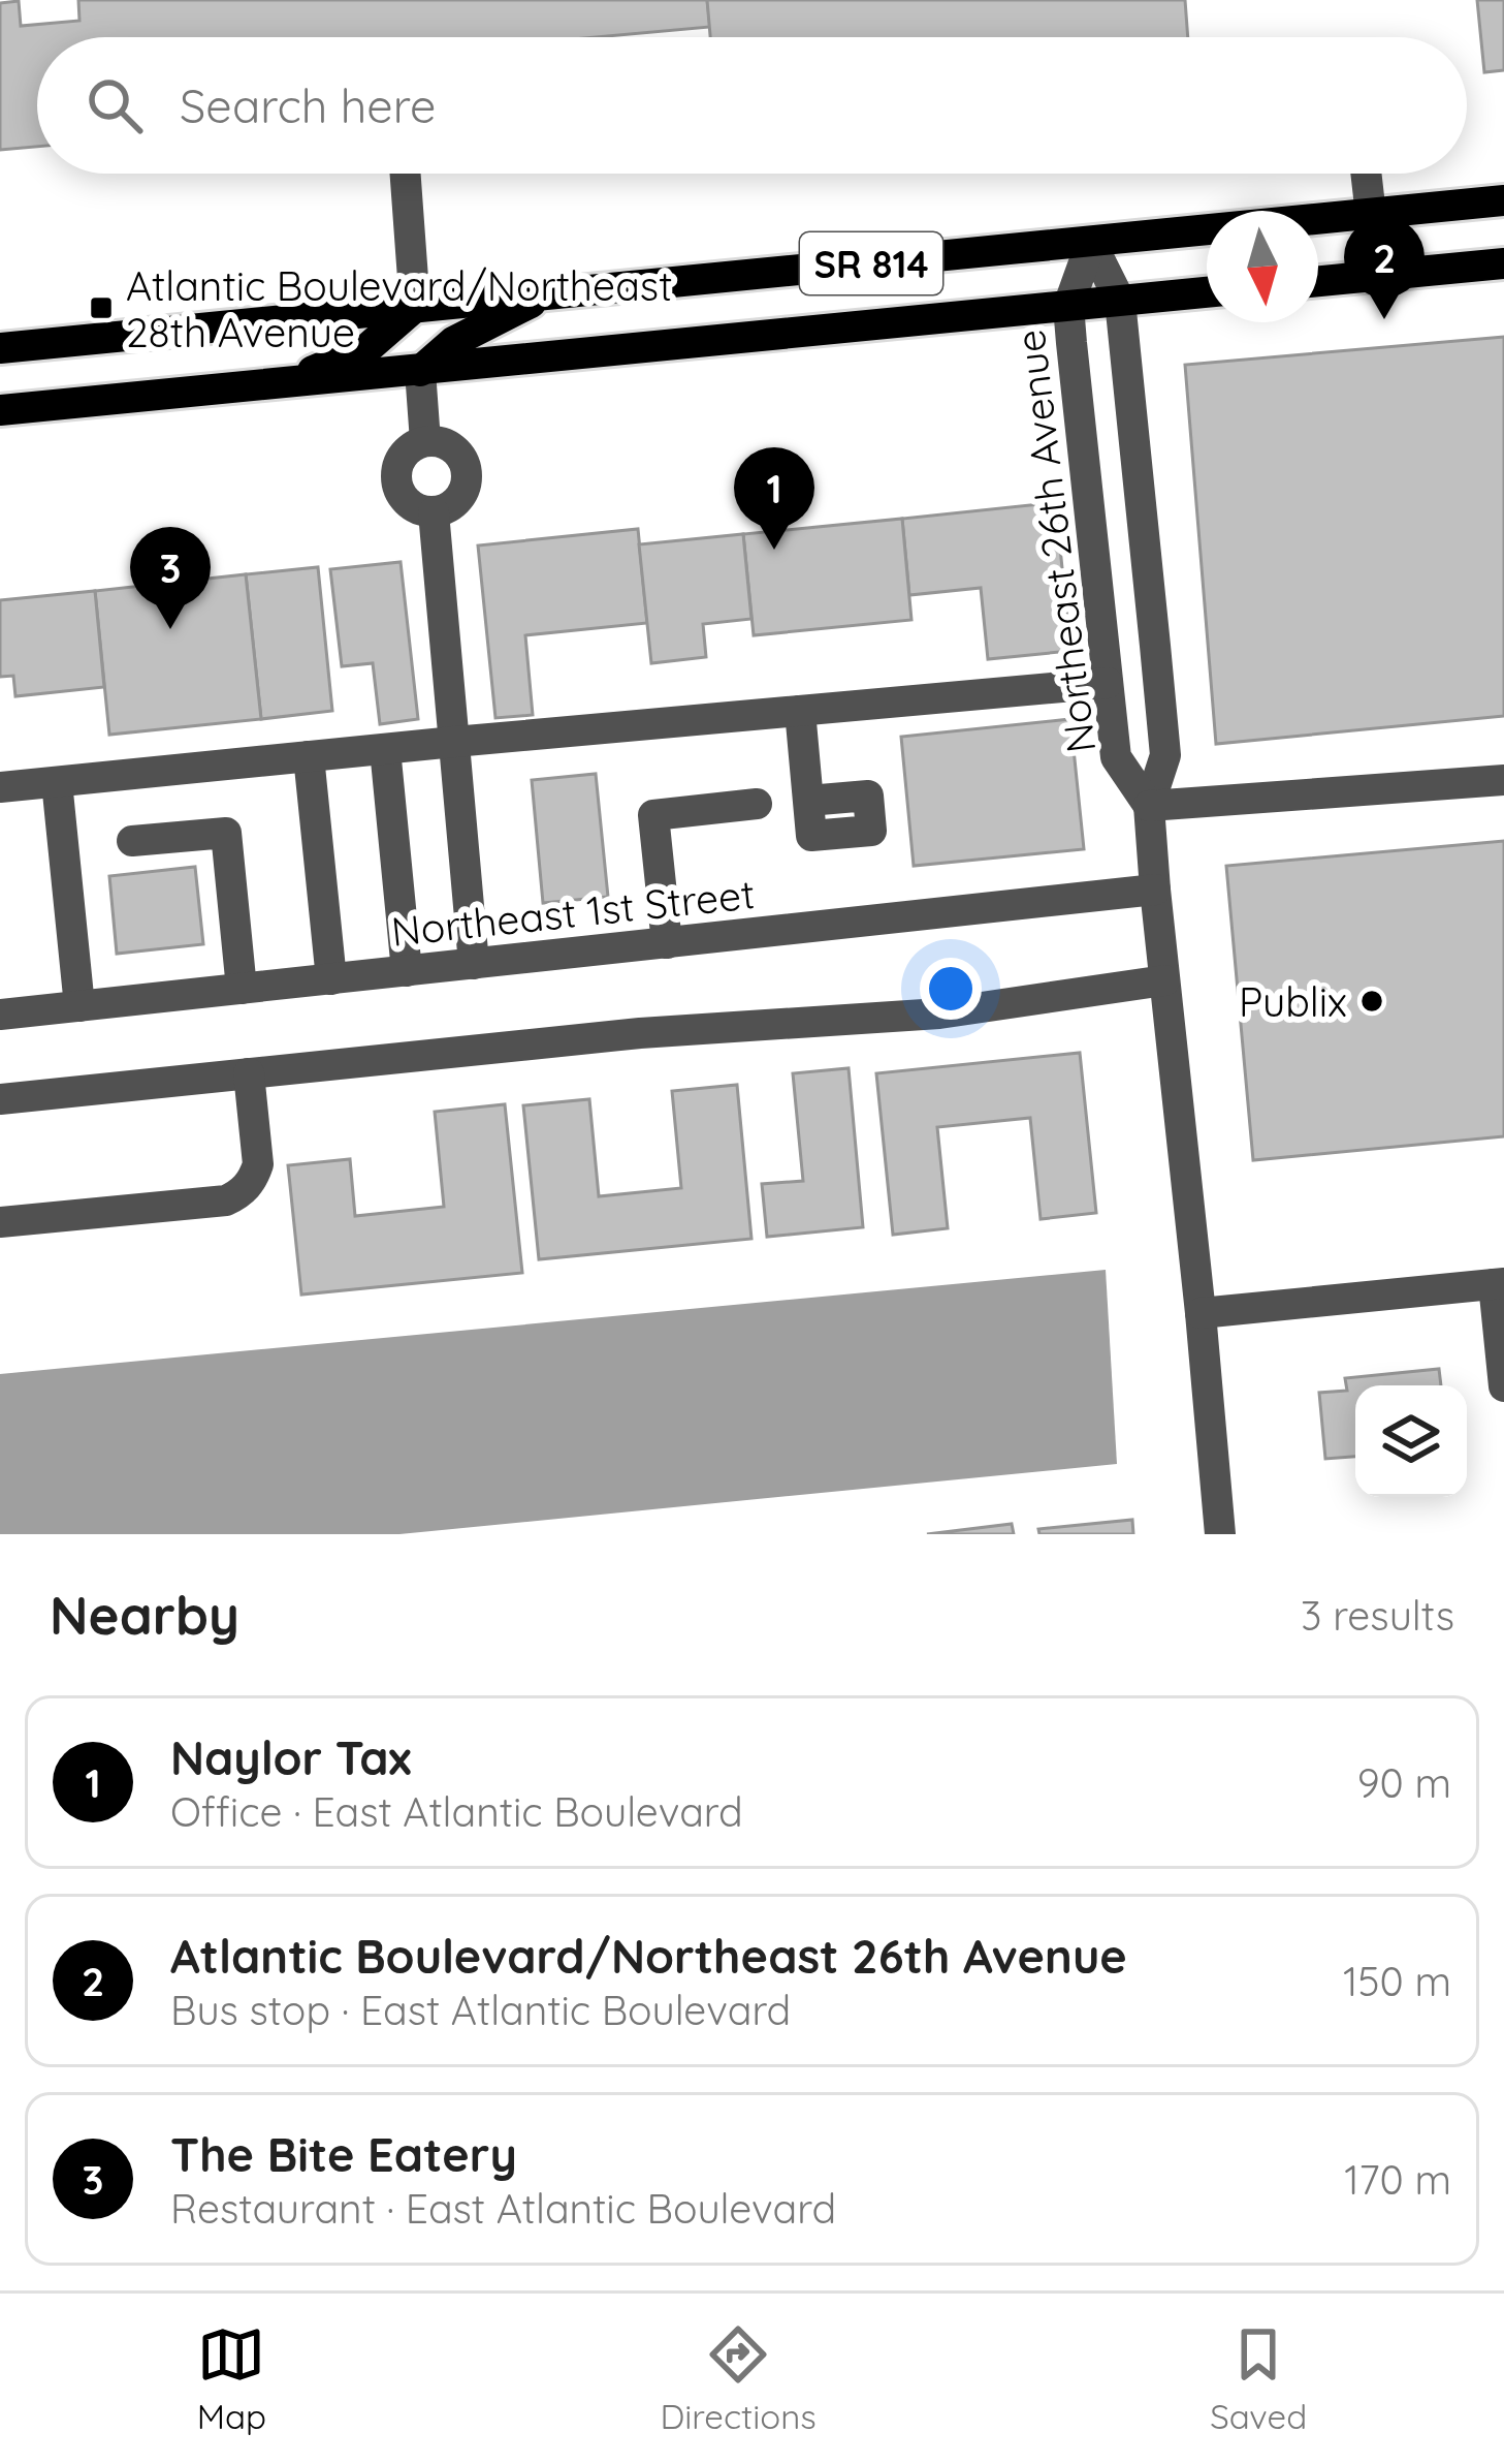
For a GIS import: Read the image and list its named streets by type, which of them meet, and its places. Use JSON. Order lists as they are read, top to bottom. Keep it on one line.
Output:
{"streets":{"main road":["SR 814"],"street":["Northeast 26th Avenue","Northeast 1st Street"]},"crossings":[["SR 814","Northeast 26th Avenue"],["Northeast 26th Avenue","Northeast 1st Street"]],"places":{"transit":["Atlantic Boulevard/Northeast 28th Avenue"],"other":["Publix"]},"north":"bottom","page":{"search":"Search here","pins":["2","1","3"],"heading":["Nearby","3 results"],"list":[{"mark":"1","name":"Naylor Tax","note":"Office · East Atlantic Boulevard","value":"90 m"},{"mark":"2","name":"Atlantic Boulevard/Northeast 26th Avenue","note":"Bus stop · East Atlantic Boulevard","value":"150 m"},{"mark":"3","name":"The Bite Eatery","note":"Restaurant · East Atlantic Boulevard","value":"170 m"}],"nav":["Map","Directions","Saved"]}}
